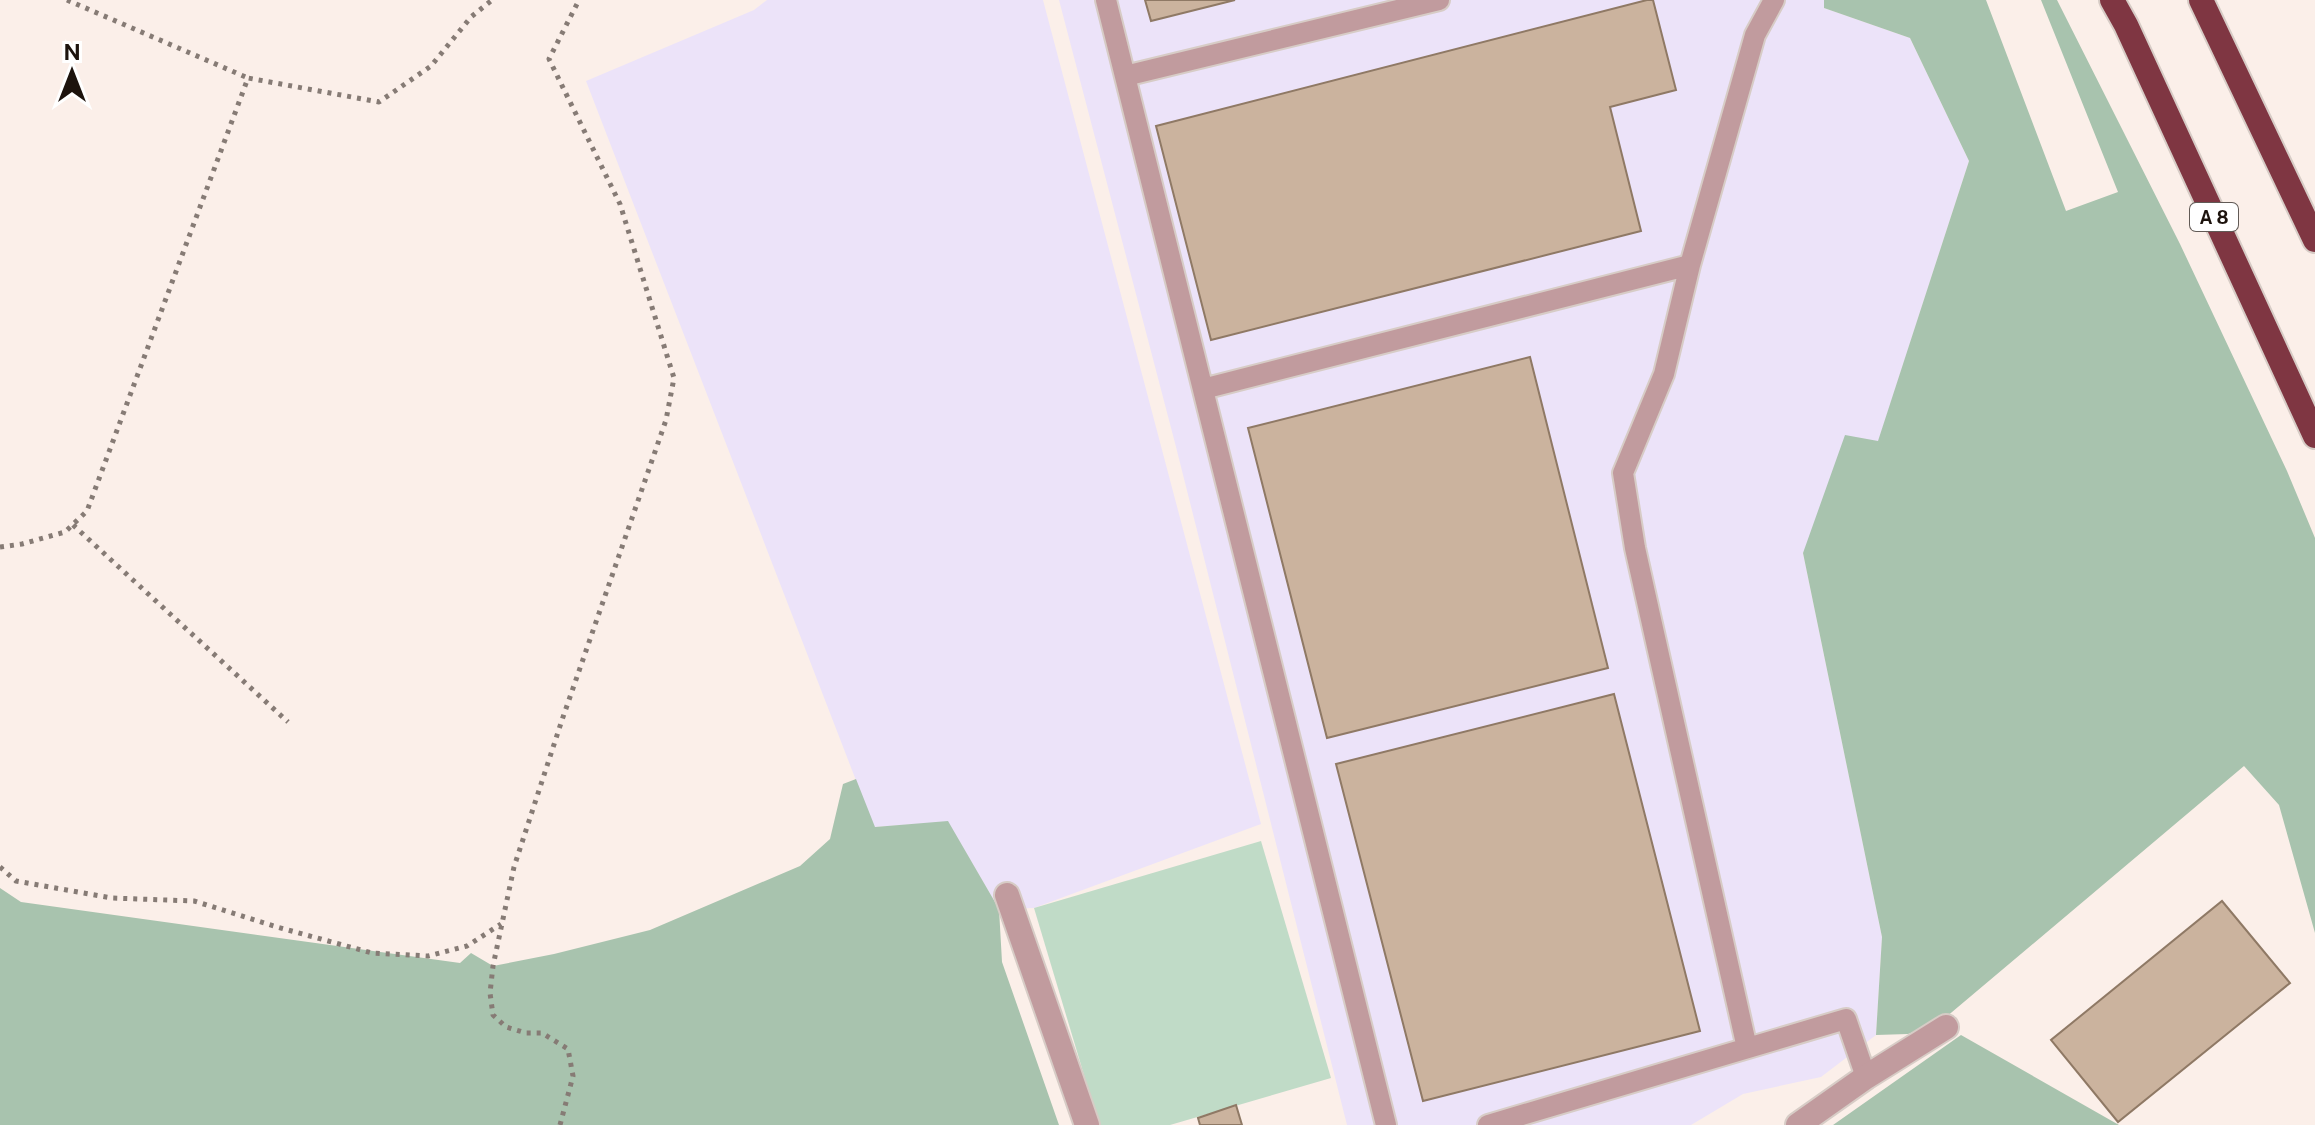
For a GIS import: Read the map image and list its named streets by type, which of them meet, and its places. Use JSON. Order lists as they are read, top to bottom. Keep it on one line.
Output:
{"streets":{"highway":["A 8"]},"north":"top"}
